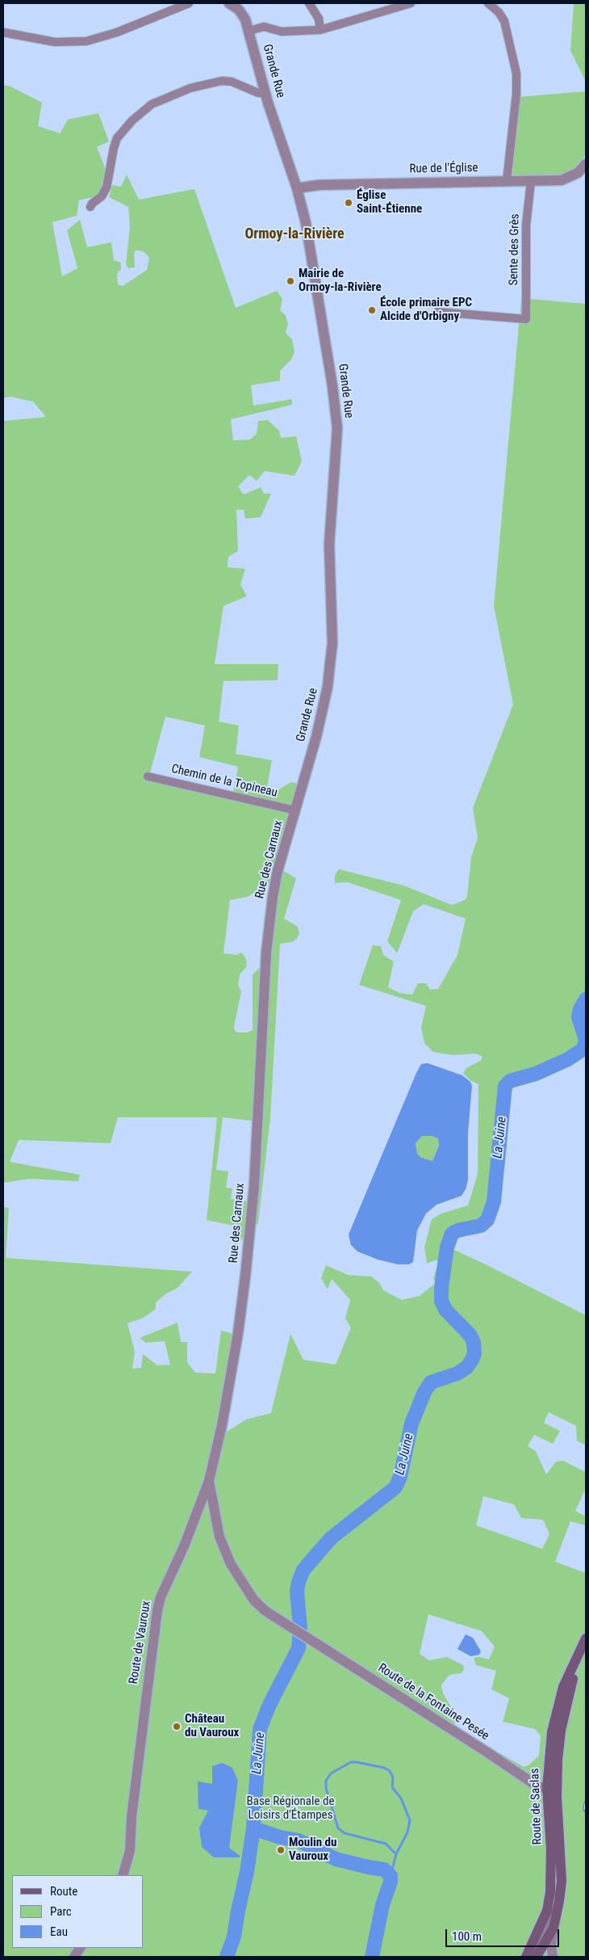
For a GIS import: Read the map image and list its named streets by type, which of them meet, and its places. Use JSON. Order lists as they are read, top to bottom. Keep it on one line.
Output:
{"streets":{"main road":["Route de Saclas"],"street":["Grande Rue","Rue de l'Église","Sente des Grès","Chemin de la Topineau","Rue des Carnaux","Route de Vauroux","Route de la Fontaine Pesée"]},"crossings":[["Grande Rue","Rue de l'Église"],["Grande Rue","Rue des Carnaux"],["Rue de l'Église","Sente des Grès"],["Chemin de la Topineau","Rue des Carnaux"],["Rue des Carnaux","Route de Vauroux"],["Rue des Carnaux","Route de la Fontaine Pesée"],["Route de la Fontaine Pesée","Route de Saclas"]],"districts":["Ormoy-la-Rivière"],"water":["La Juine"],"parks":["Base Régionale de Loisirs d'Étampes"],"places":["Église Saint-Étienne","Mairie de Ormoy-la-Rivière","École primaire EPC Alcide d'Orbigny","Château du Vauroux","Moulin du Vauroux"],"legend":["Route","Parc","Eau"],"scale_bar":"100 m"}
